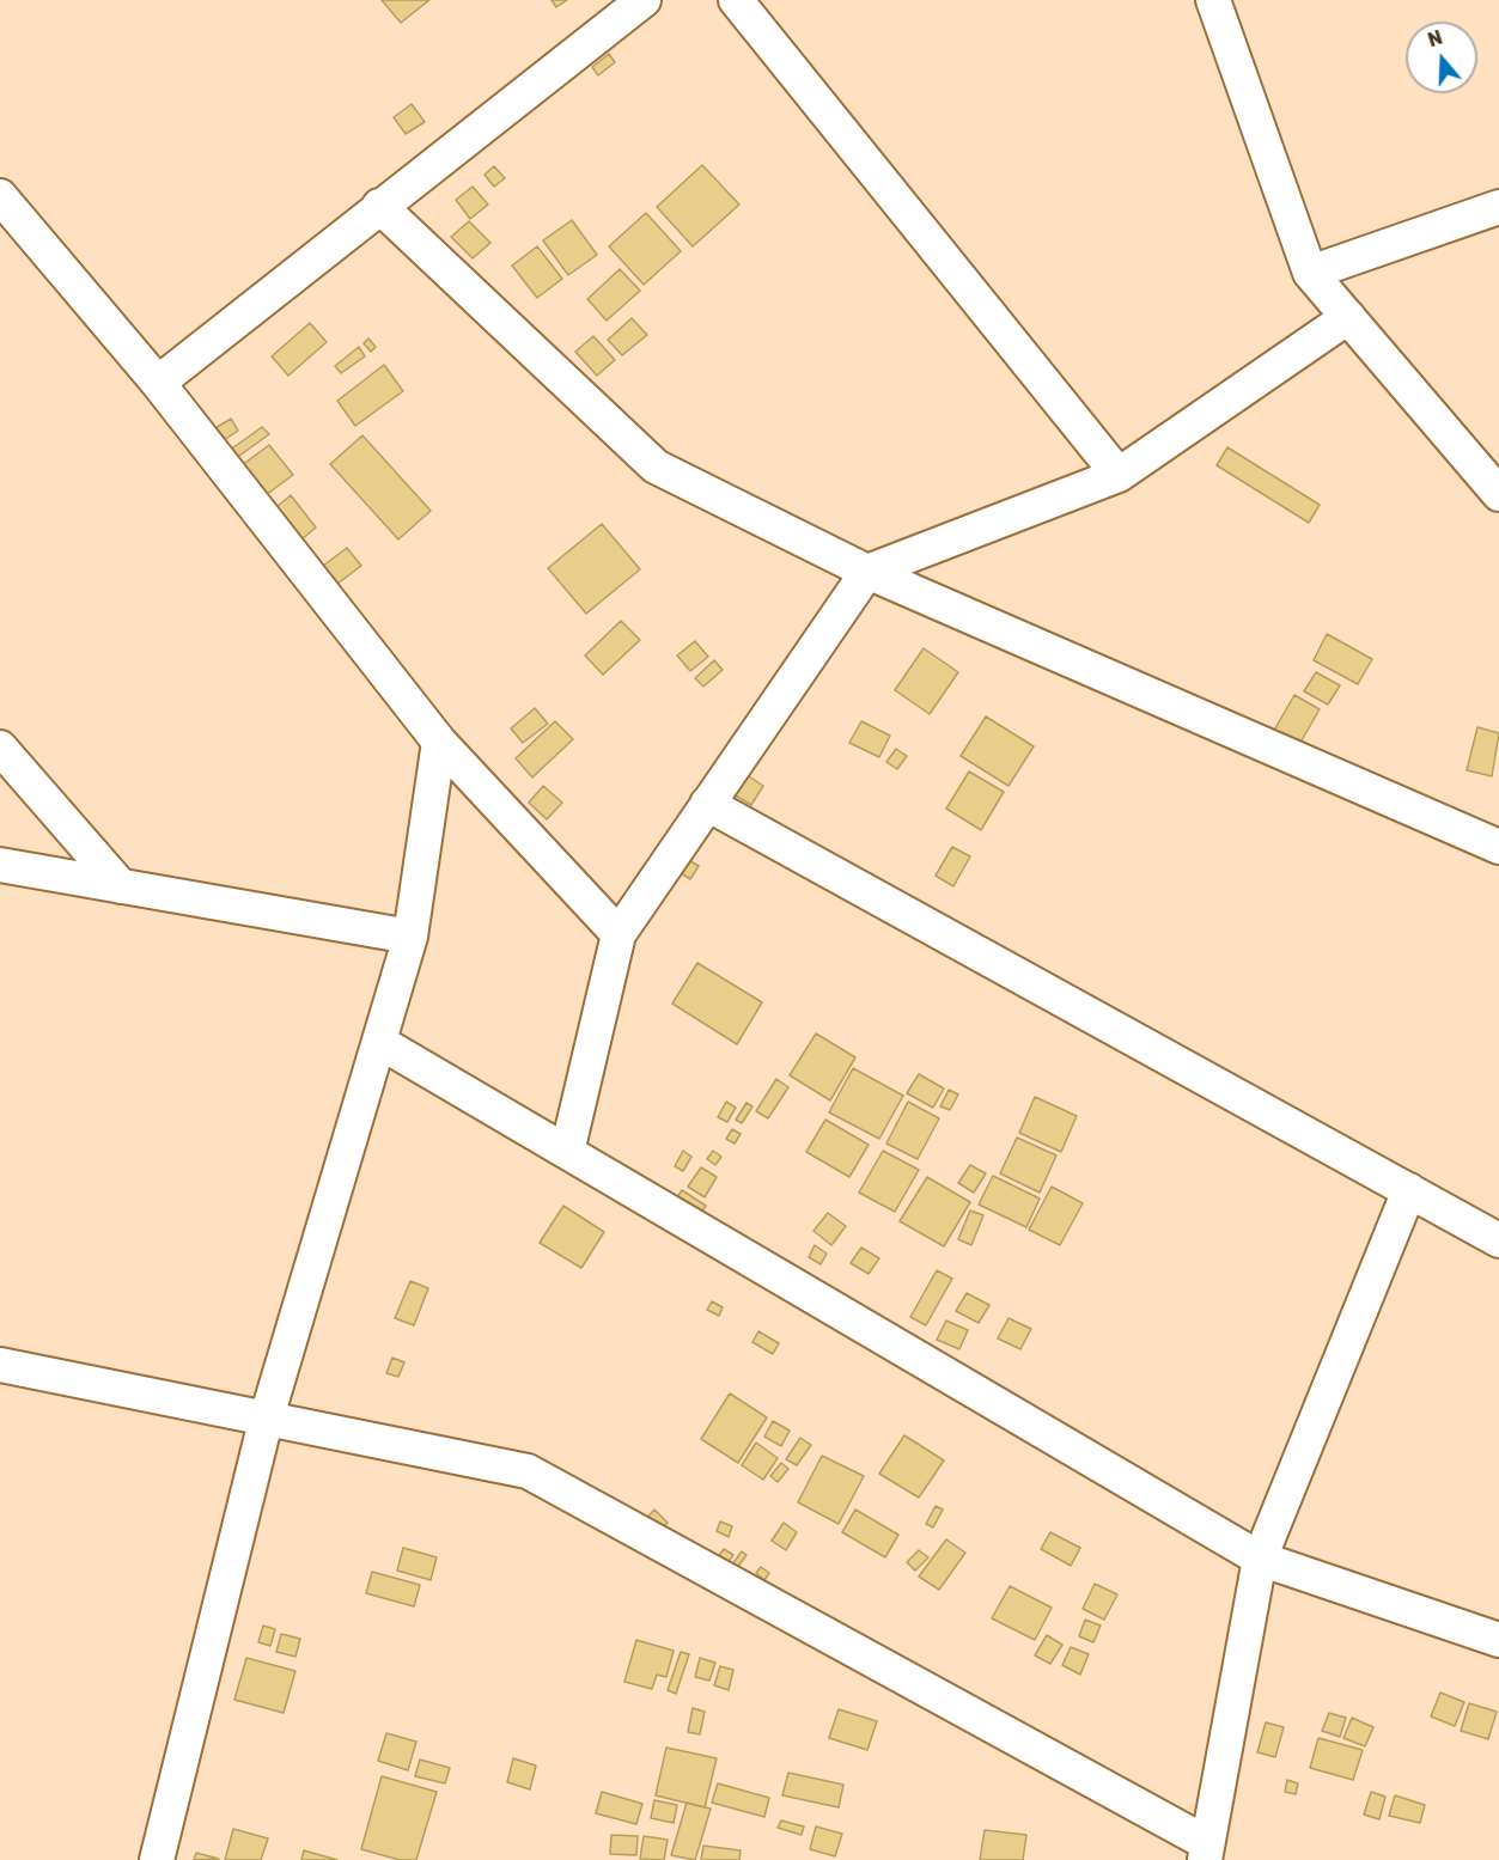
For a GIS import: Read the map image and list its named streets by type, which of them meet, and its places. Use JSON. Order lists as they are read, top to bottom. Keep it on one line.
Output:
{"north":"top"}
